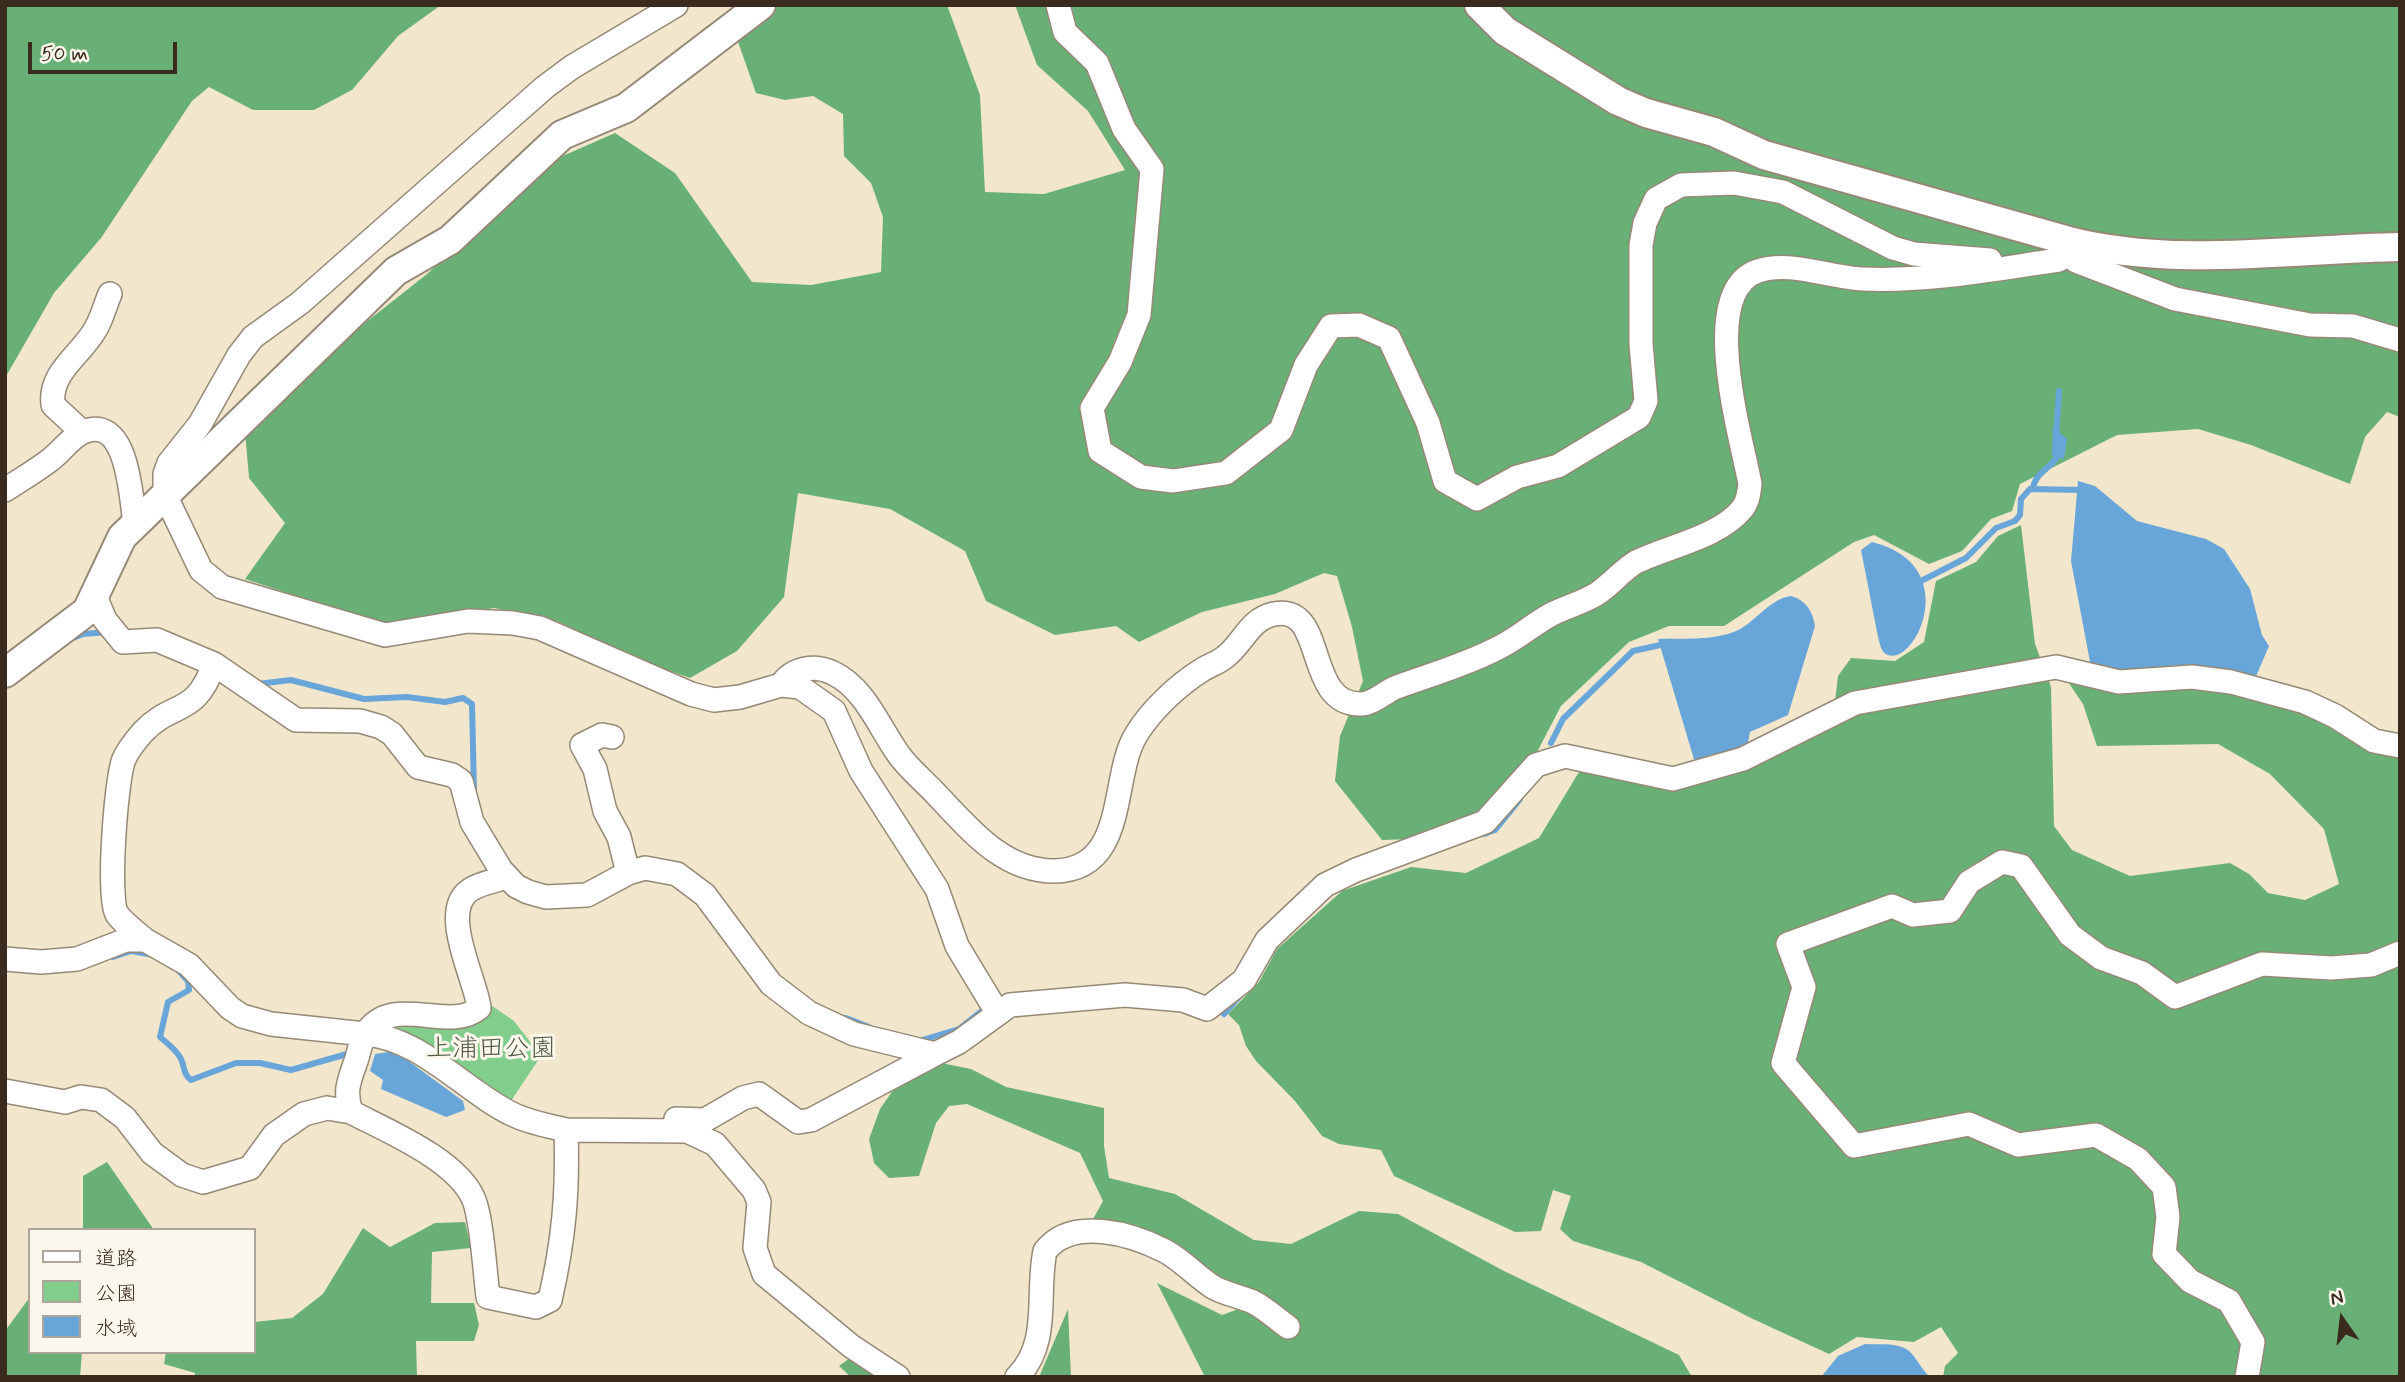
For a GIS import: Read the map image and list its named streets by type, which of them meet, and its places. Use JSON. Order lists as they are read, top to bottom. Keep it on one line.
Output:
{"parks":["上浦田公園"],"legend":["道路","公園","水域"],"scale_bar":"50 m","north":"top"}
